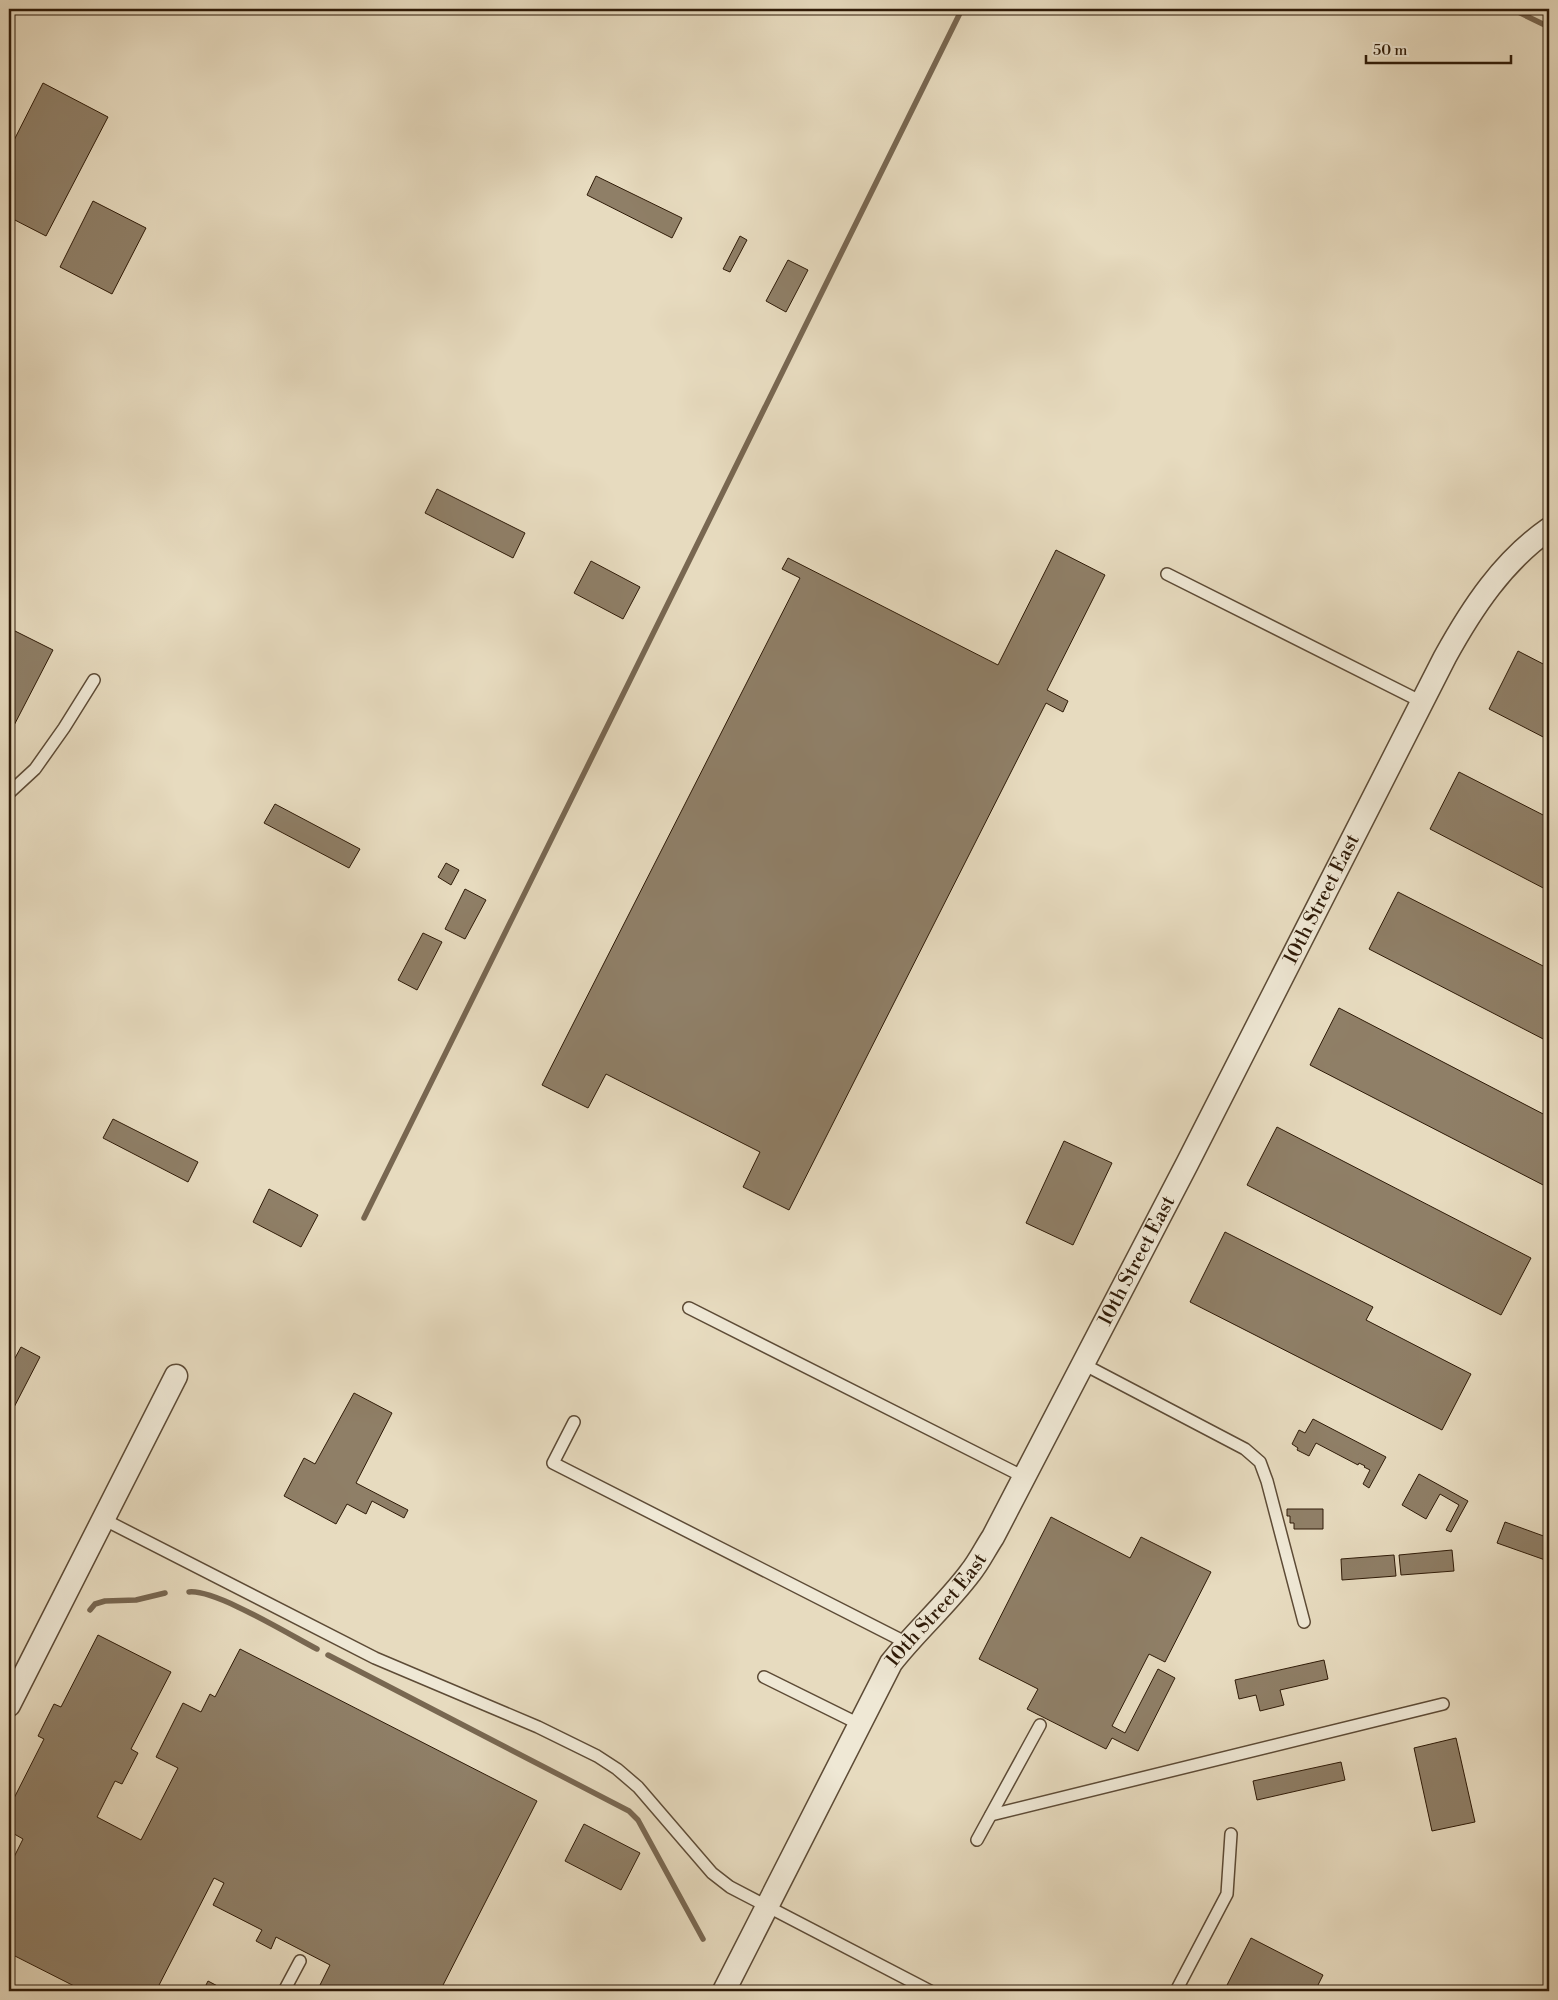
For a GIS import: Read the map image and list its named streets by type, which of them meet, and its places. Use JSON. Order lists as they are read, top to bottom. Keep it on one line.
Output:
{"streets":{"street":["10th Street East"]},"scale_bar":"50 m"}
